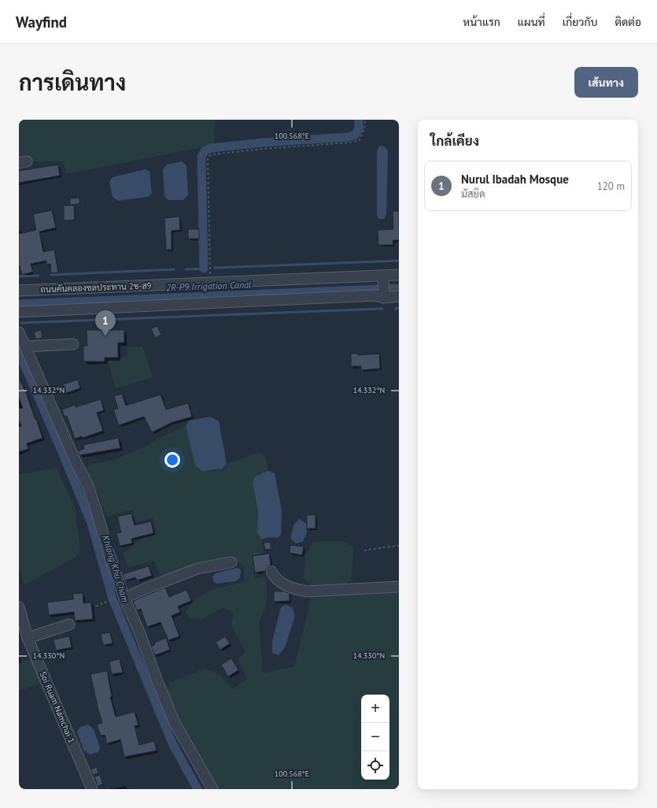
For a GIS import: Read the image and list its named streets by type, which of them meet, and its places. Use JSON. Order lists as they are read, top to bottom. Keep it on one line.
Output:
{"streets":{"street":["ถนนคันคลองชลประทาน 2ข-ส9","Soi Ruam Namchai 1"]},"water":["2R-P9 Irrigation Canal","Khlong Khu Cham"],"page":{"header":"Wayfind","nav":["หน้าแรก","แผนที่","เกี่ยวกับ","ติดต่อ"],"title":"การเดินทาง","buttons":"เส้นทาง","heading":"ใกล้เคียง","list":[{"mark":"1","name":"Nurul Ibadah Mosque","note":"มัสยิด","value":"120 m"}],"pins":"1","map_buttons":["+","−"]},"coordinates":["100.568°E","14.332°N","14.330°N"]}
